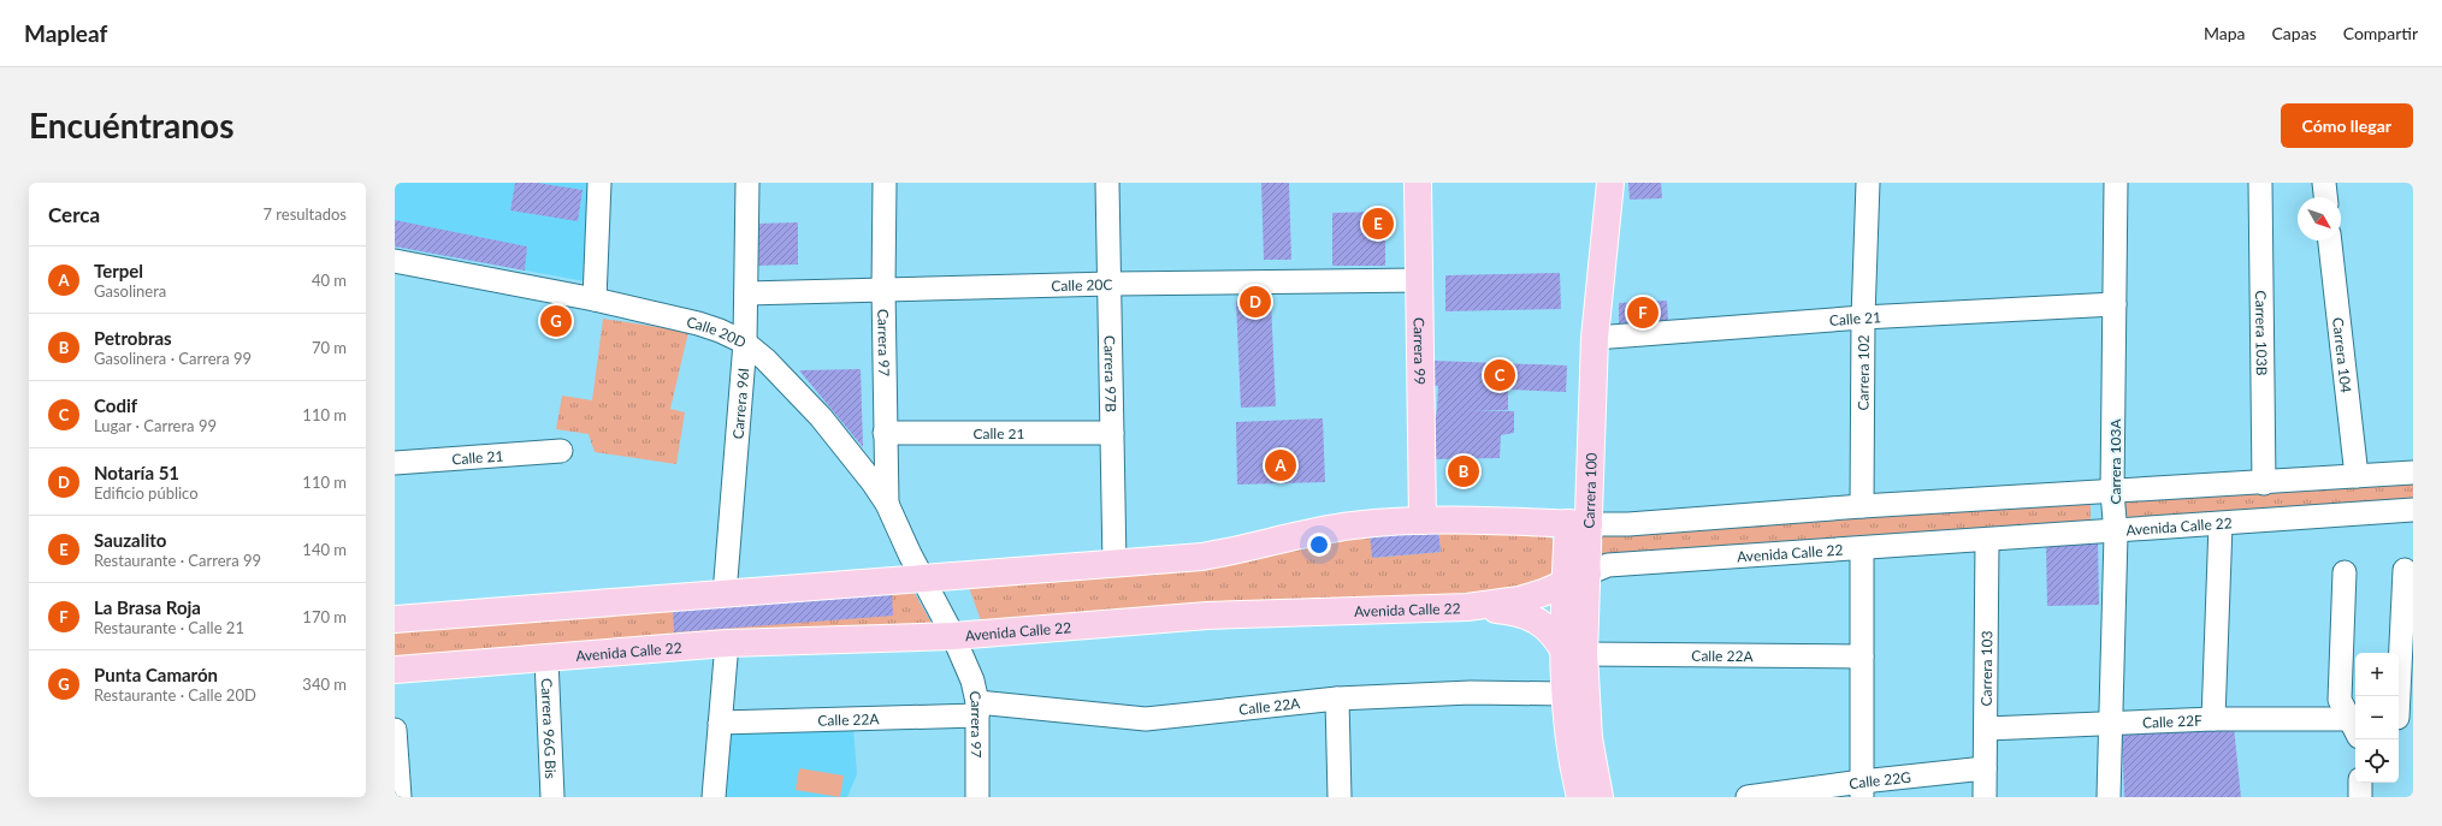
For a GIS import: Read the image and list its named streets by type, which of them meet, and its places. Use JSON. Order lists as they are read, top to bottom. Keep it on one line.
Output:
{"streets":{"main road":["Carrera 99","Carrera 100","Avenida Calle 22"],"street":["Calle 20C","Calle 21","Calle 20D","Carrera 103B","Carrera 97","Carrera 104","Carrera 102","Carrera 97B","Carrera 96I","Carrera 103A","Calle 22A","Carrera 103","Calle 22F","Carrera 96G Bis","Calle 22G"]},"crossings":[["Calle 20C","Carrera 97"],["Calle 20C","Carrera 99"],["Calle 20C","Carrera 97B"],["Calle 20C","Carrera 96I"],["Calle 21","Carrera 97"],["Calle 21","Carrera 102"],["Calle 21","Carrera 97B"],["Calle 21","Carrera 103A"],["Calle 21","Carrera 100"],["Calle 20D","Carrera 97"],["Calle 20D","Carrera 96I"],["Carrera 97","Avenida Calle 22"],["Carrera 97","Calle 22A"],["Carrera 103A","Avenida Calle 22"],["Carrera 103A","Calle 22F"],["Carrera 100","Avenida Calle 22"],["Carrera 100","Calle 22A"],["Avenida Calle 22","Carrera 103"],["Avenida Calle 22","Carrera 96G Bis"],["Carrera 103","Calle 22F"],["Carrera 103","Calle 22G"]],"north":"bottom right","page":{"header":"Mapleaf","nav":["Mapa","Capas","Compartir"],"buttons":"Cómo llegar","title":"Encuéntranos","heading":["Cerca","7 resultados"],"pins":["E","D","F","G","C","A","B"],"list":[{"mark":"A","name":"Terpel","note":"Gasolinera","value":"40 m"},{"mark":"B","name":"Petrobras","note":"Gasolinera · Carrera 99","value":"70 m"},{"mark":"C","name":"Codif","note":"Lugar · Carrera 99","value":"110 m"},{"mark":"D","name":"Notaría 51","note":"Edificio público","value":"110 m"},{"mark":"E","name":"Sauzalito","note":"Restaurante · Carrera 99","value":"140 m"},{"mark":"F","name":"La Brasa Roja","note":"Restaurante · Calle 21","value":"170 m"},{"mark":"G","name":"Punta Camarón","note":"Restaurante · Calle 20D","value":"340 m"}],"map_buttons":["+","−"]}}
